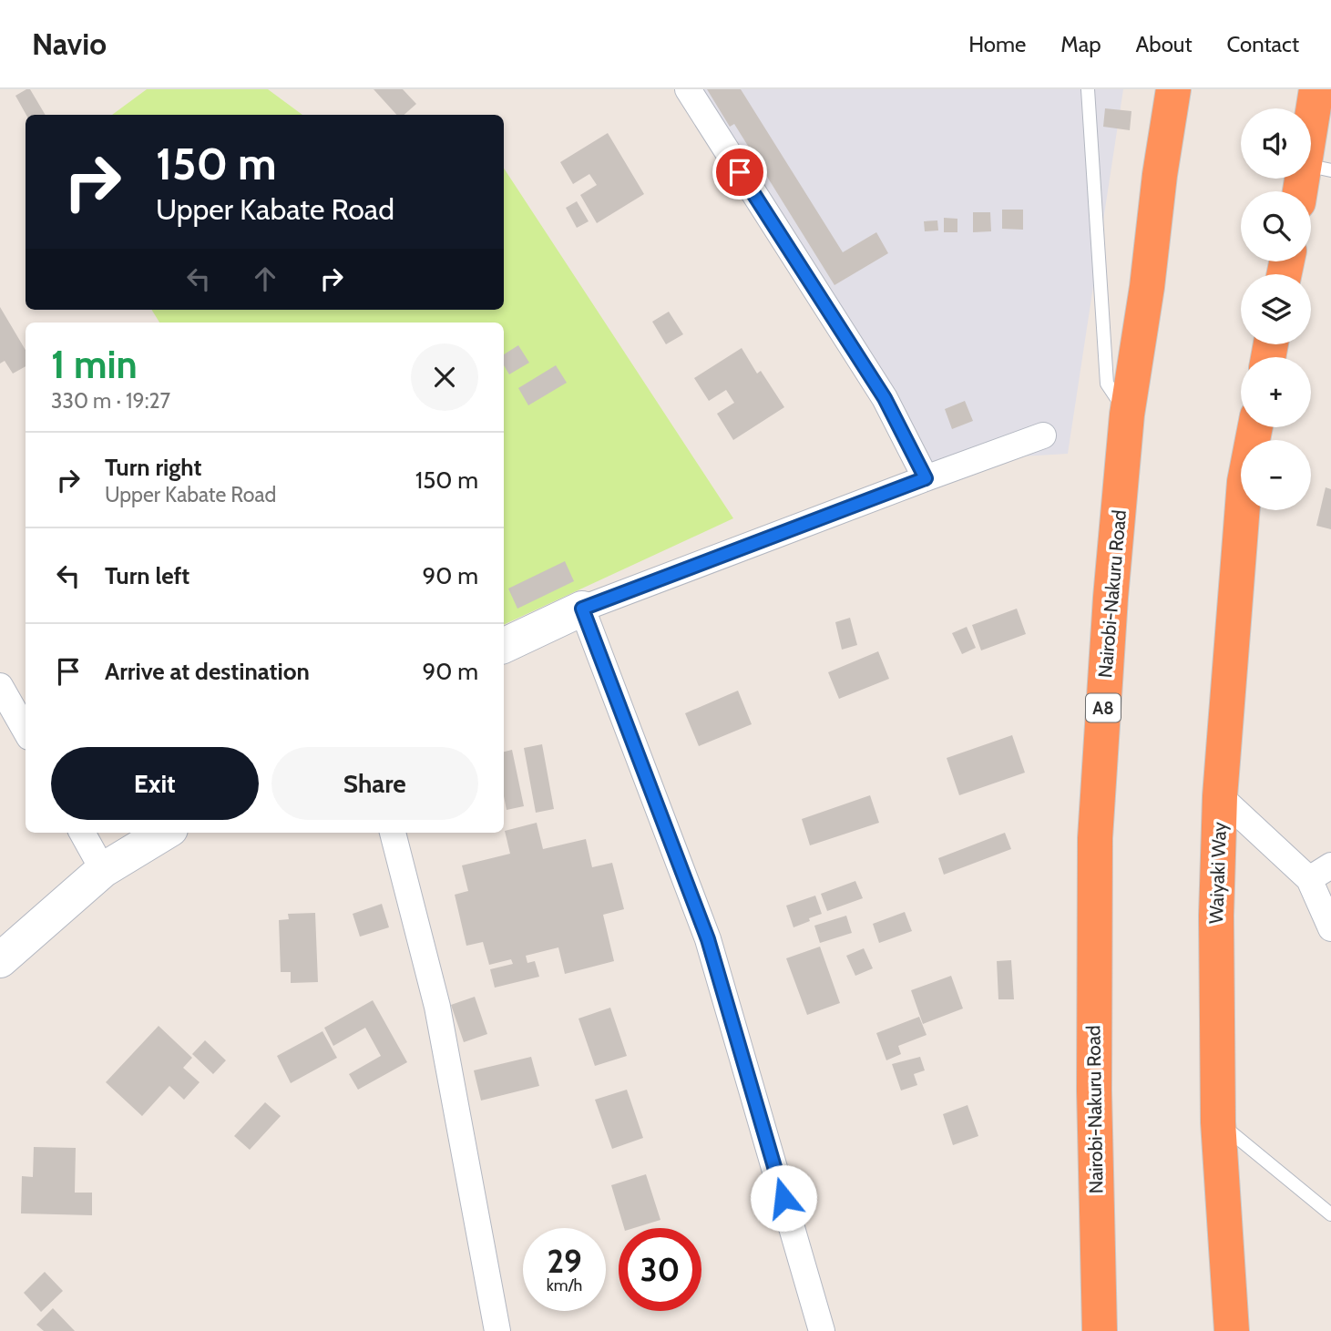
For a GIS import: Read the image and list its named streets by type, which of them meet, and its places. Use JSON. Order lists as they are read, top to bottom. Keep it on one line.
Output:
{"streets":{"highway":["Nairobi-Nakuru Road","A8","Waiyaki Way"]},"page":{"header":"Navio","nav":["Home","Map","About","Contact"],"map_buttons":["+","−"],"turn":["150 m","Upper Kabate Road"],"heading":["1 min","330 m · 19:27"],"list":[{"name":"Turn right","note":"Upper Kabate Road","value":"150 m"},{"name":"Turn left","value":"90 m"},{"name":"Arrive at destination","value":"90 m"}],"buttons":["Exit","Share"],"speed":"29 km/h","limit":"30"}}
